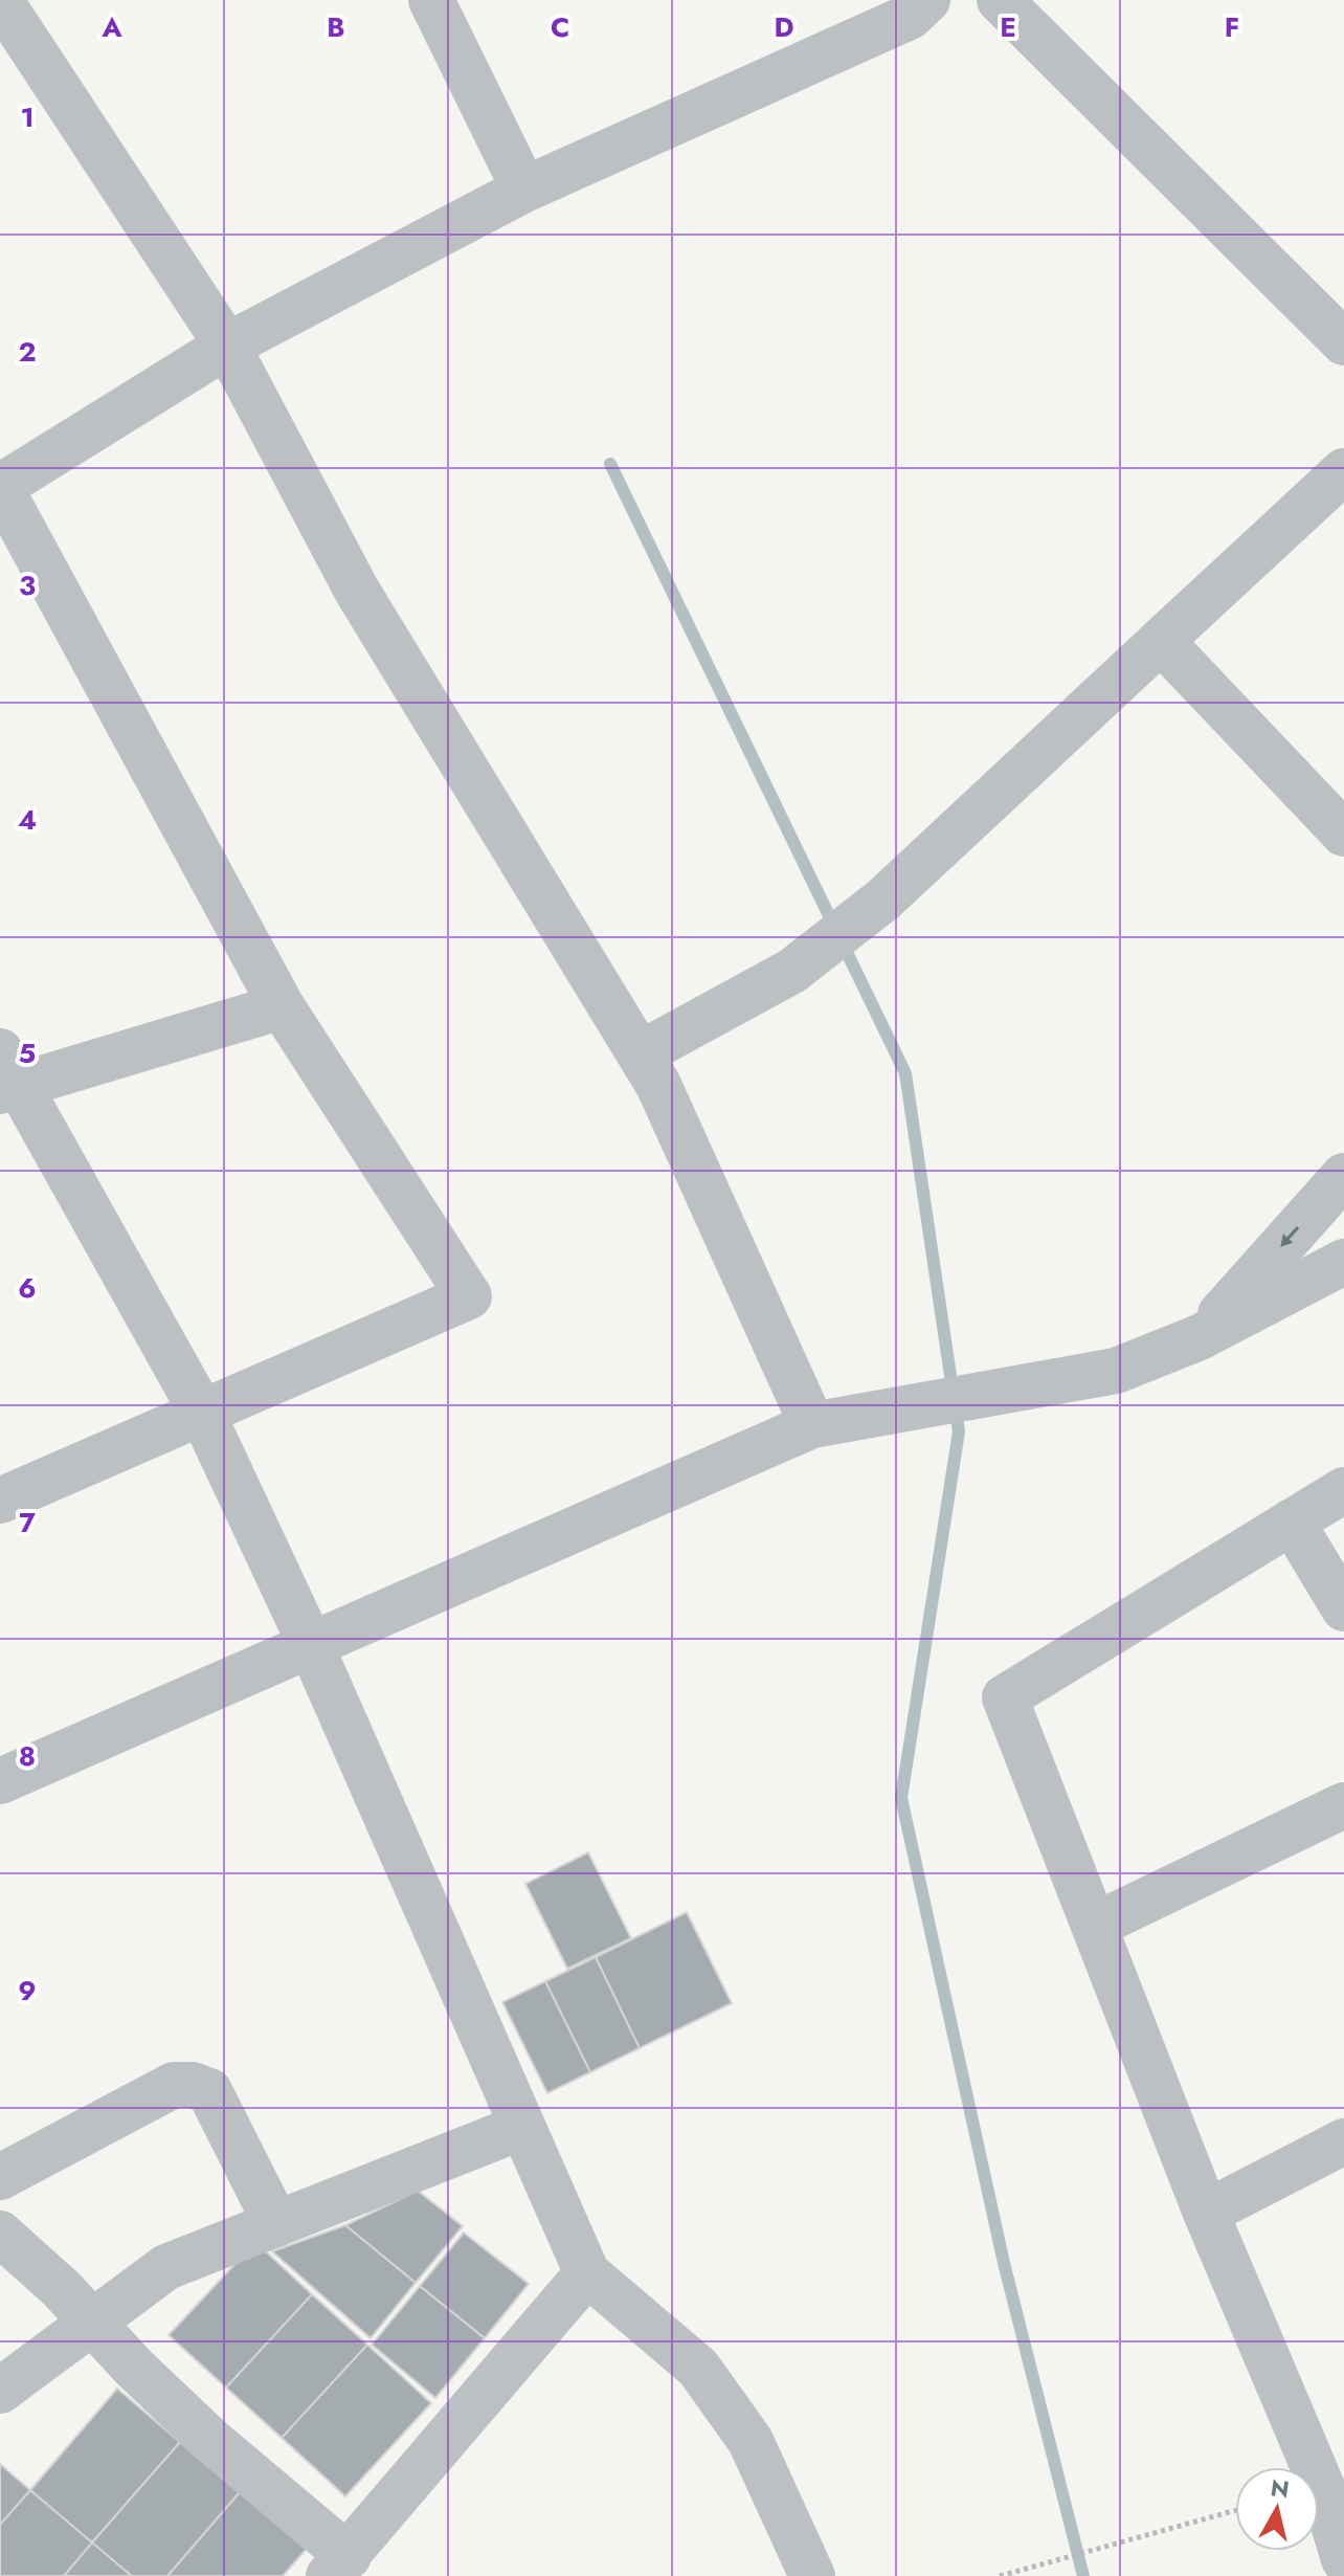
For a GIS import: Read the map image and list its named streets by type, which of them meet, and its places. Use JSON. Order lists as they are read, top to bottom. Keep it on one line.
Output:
{"north":"top","grid":{"columns":["A","B","C","D","E","F"],"rows":["1","2","3","4","5","6","7","8","9"]}}
